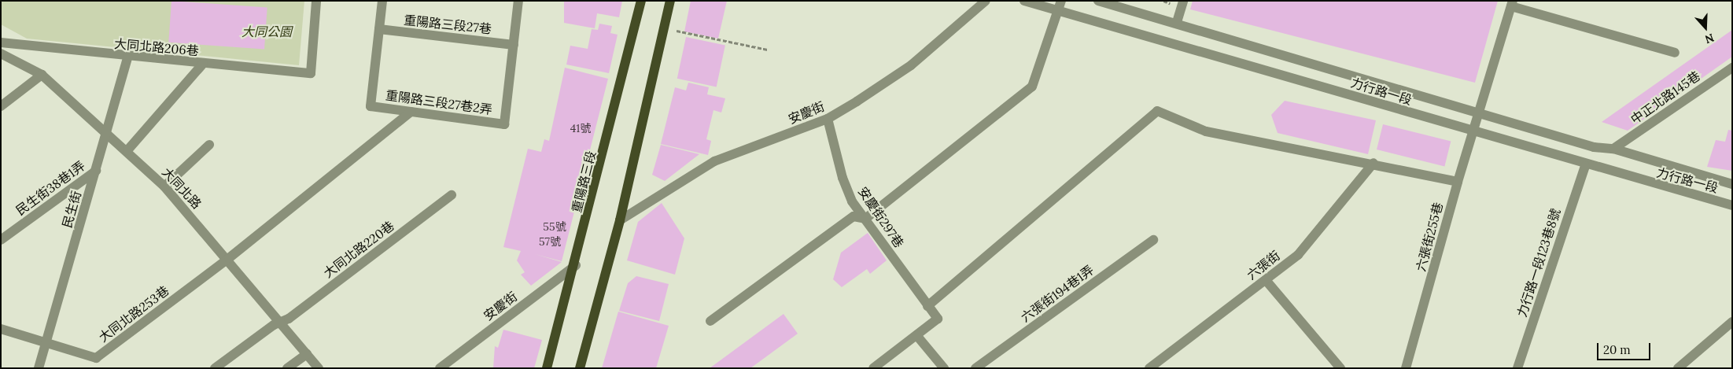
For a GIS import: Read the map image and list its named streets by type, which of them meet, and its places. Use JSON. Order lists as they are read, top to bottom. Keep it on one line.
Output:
{"streets":{"main road":["重陽路三段"],"street":["重陽路三段27巷","大同北路206巷","力行路一段","中正北路145巷","重陽路三段27巷2弄","安慶街","民生街38巷1弄","大同北路","民生街","安慶街297巷","六張街255巷","大同北路220巷","力行路一段123巷8號","六張街","六張街194巷1弄","大同北路253巷"]},"crossings":[["重陽路三段27巷","重陽路三段27巷2弄"],["大同北路206巷","民生街"],["力行路一段","中正北路145巷"],["力行路一段","六張街255巷"],["力行路一段","力行路一段123巷8號"],["安慶街","重陽路三段"],["安慶街","安慶街297巷"],["民生街38巷1弄","民生街"],["大同北路","民生街"],["大同北路","大同北路220巷"],["大同北路","大同北路253巷"],["民生街","大同北路253巷"]],"parks":["大同公園"],"house_numbers":["41號","55號","57號"],"scale_bar":"20 m","north":"bottom"}
